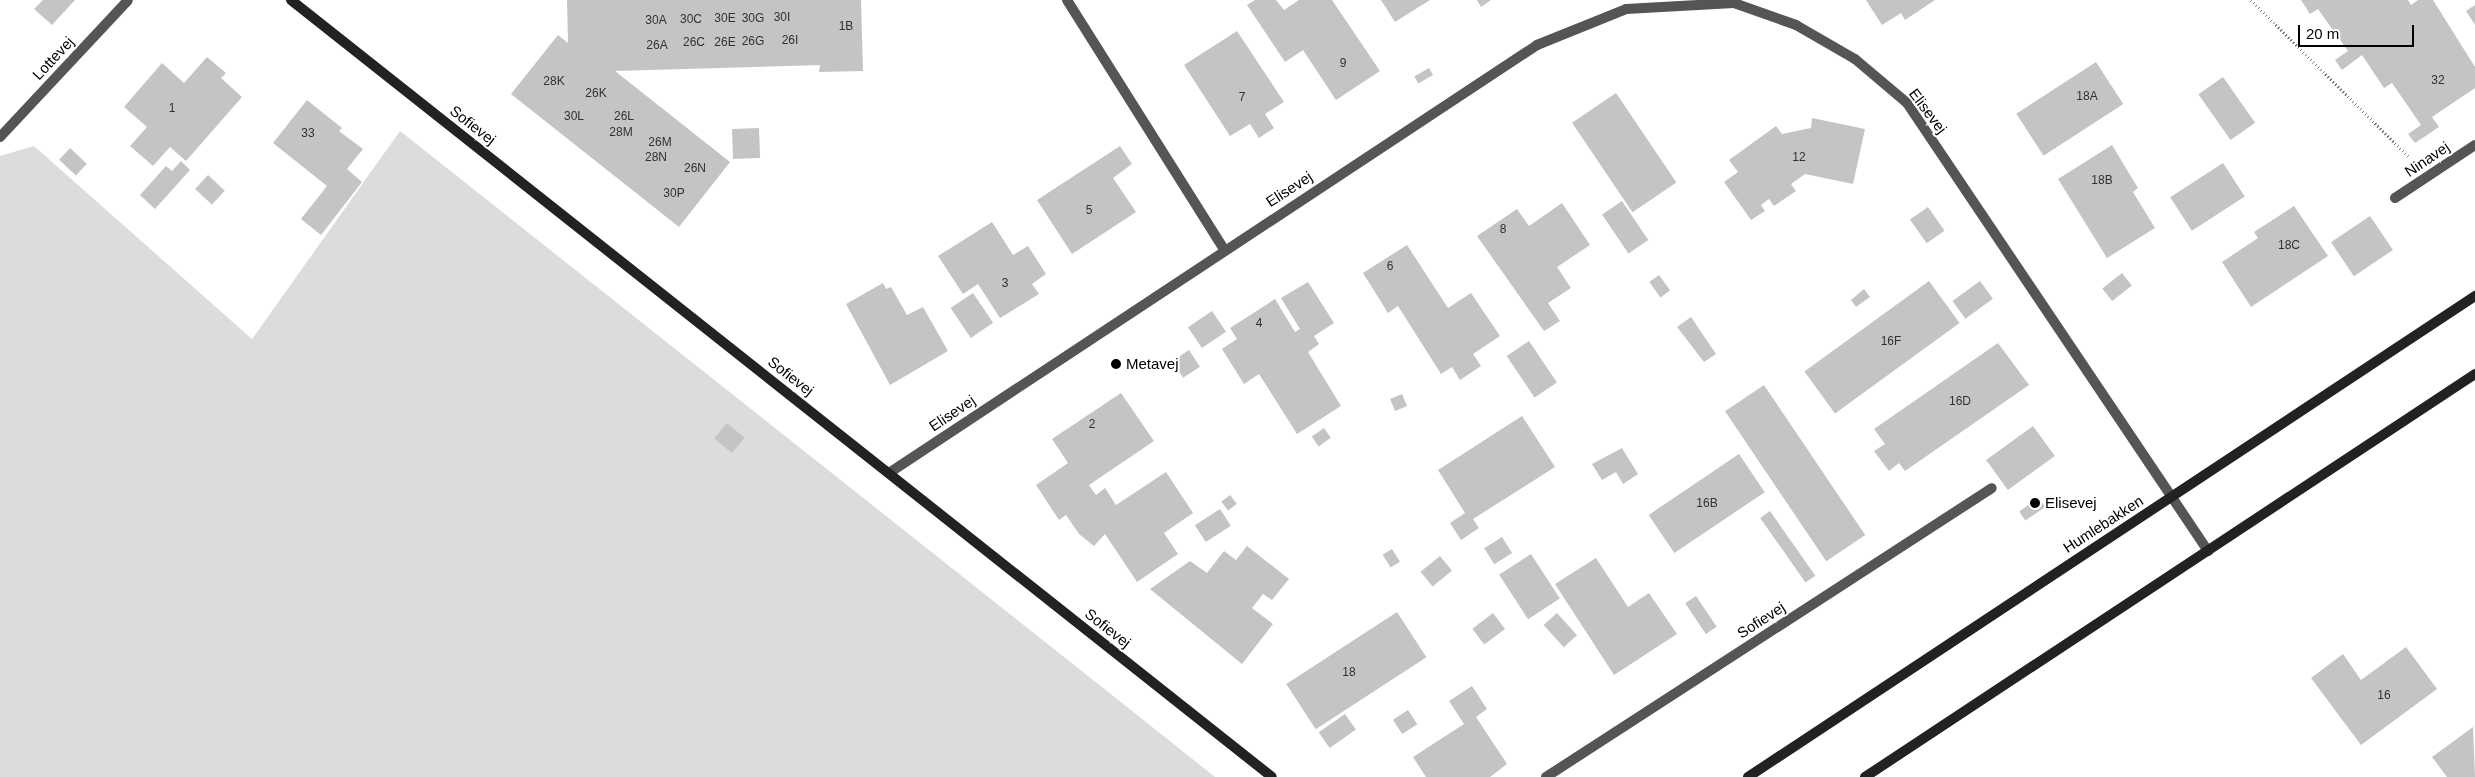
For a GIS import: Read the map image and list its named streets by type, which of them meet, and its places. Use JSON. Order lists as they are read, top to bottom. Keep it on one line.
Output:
{"streets":{"street":["Lottevej","Elisevej","Sofievej","Ninavej","Humlebakken"]},"crossings":[["Elisevej","Sofievej"],["Elisevej","Humlebakken"]],"places":["Metavej","Elisevej"],"house_numbers":["30I","30E","30G","30C","30A","1B","26I","26G","26C","26E","26A","9","32","28K","26K","18A","7","1","30L","26L","28M","33","26M","28N","12","26N","18B","30P","5","8","18C","6","3","4","16F","16D","2","16B","18","16"],"scale_bar":"20 m"}
